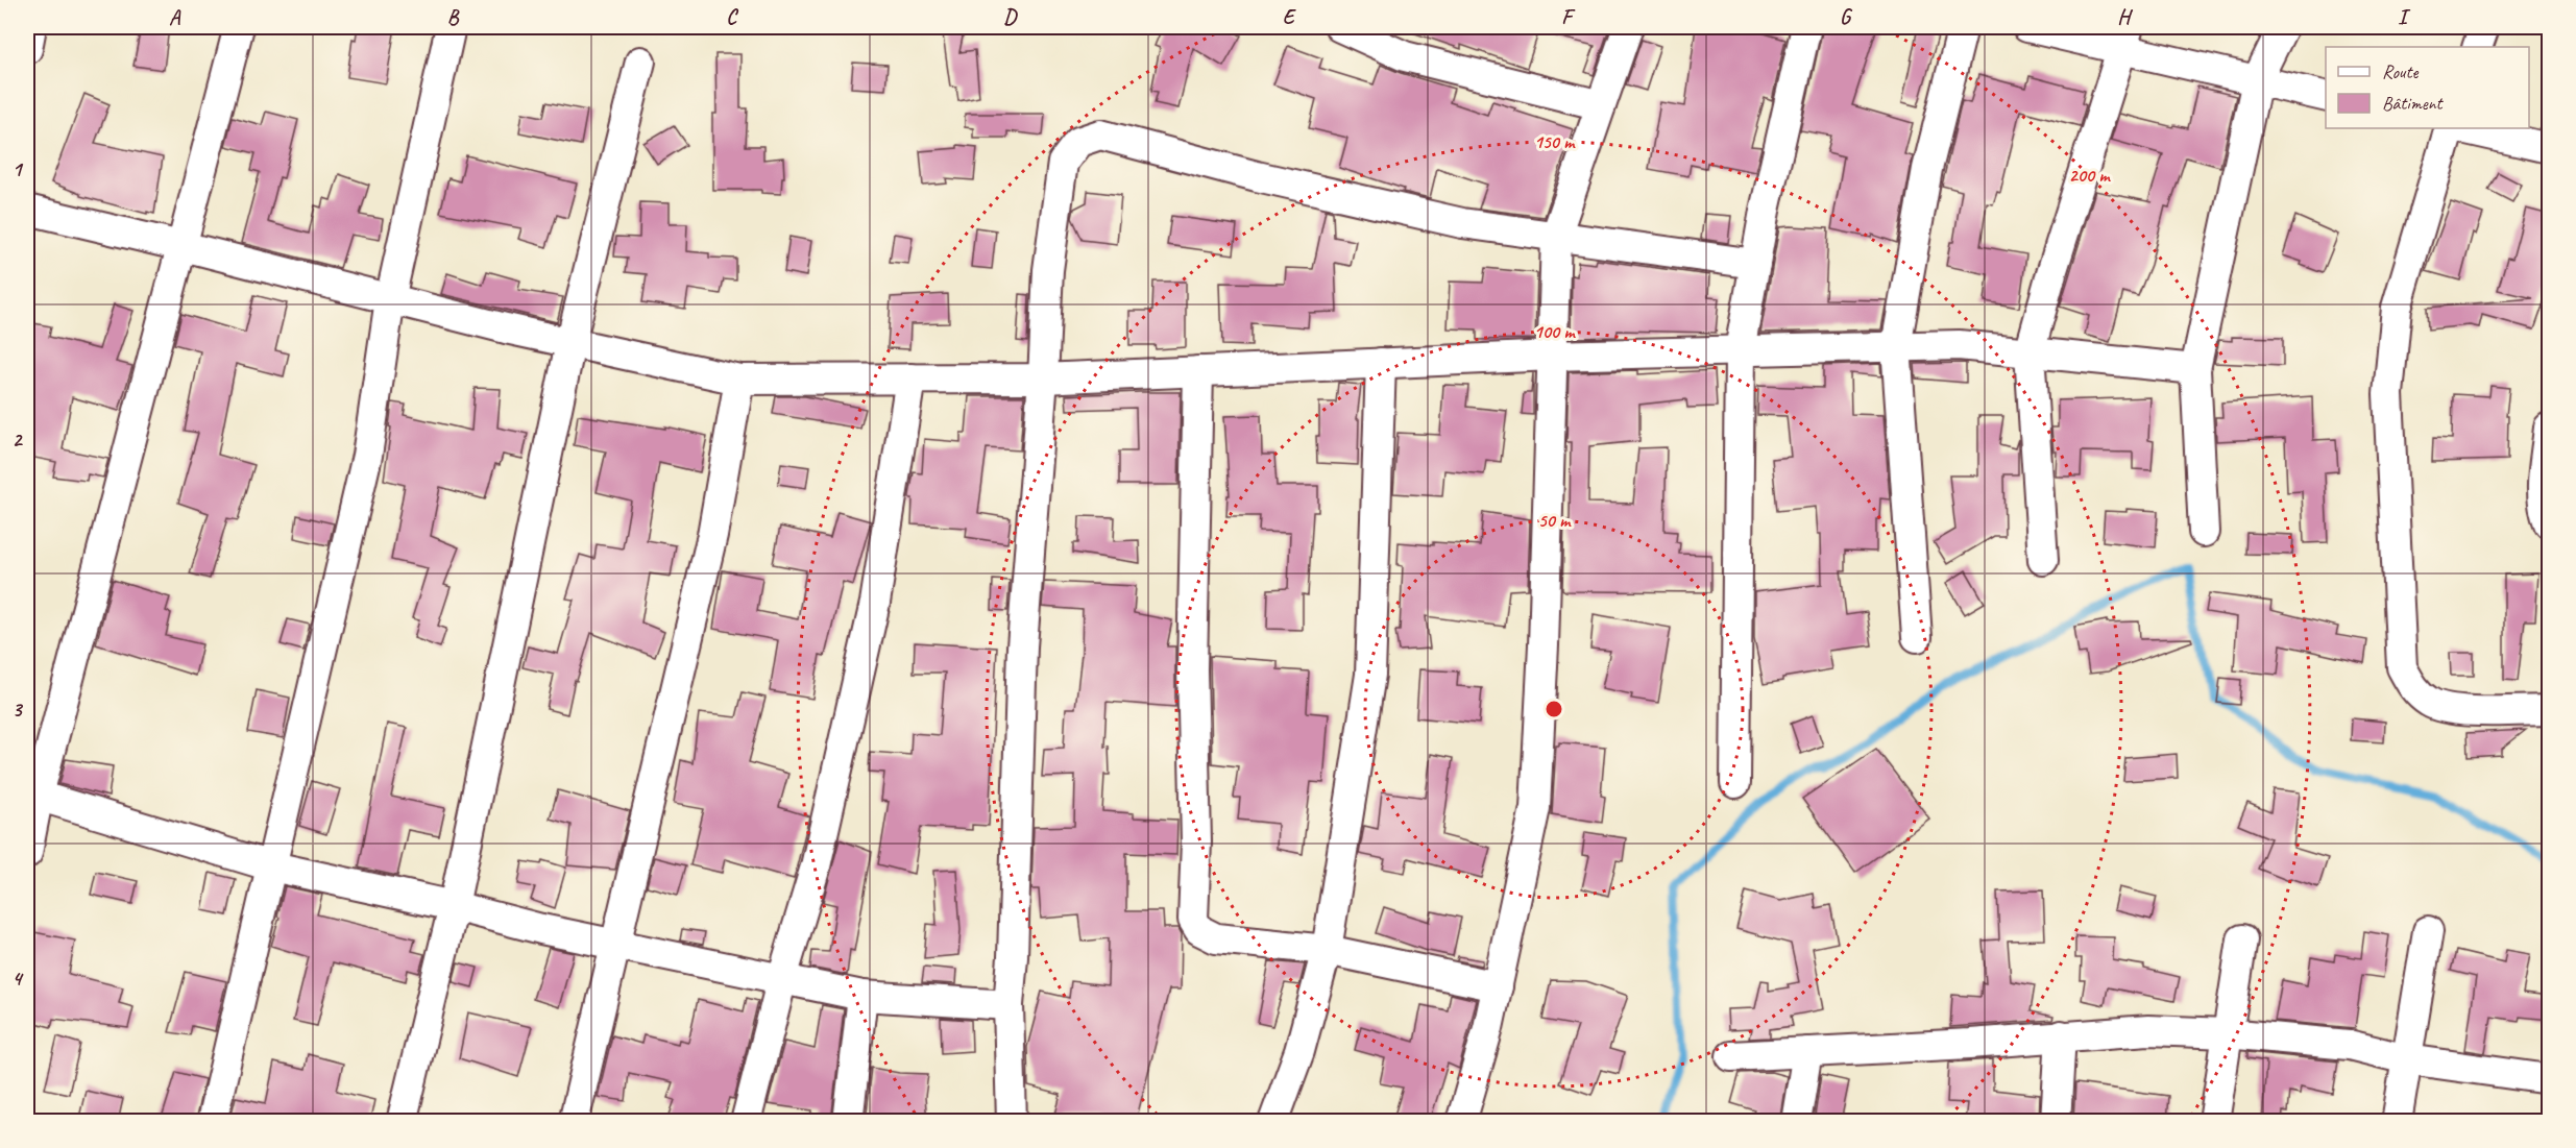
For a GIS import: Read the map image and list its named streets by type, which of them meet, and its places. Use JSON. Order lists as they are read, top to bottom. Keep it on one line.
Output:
{"legend":["Route","Bâtiment"],"grid":{"columns":["A","B","C","D","E","F","G","H","I"],"rows":["1","2","3","4"]},"rings":["150 m","200 m","100 m","50 m"]}
